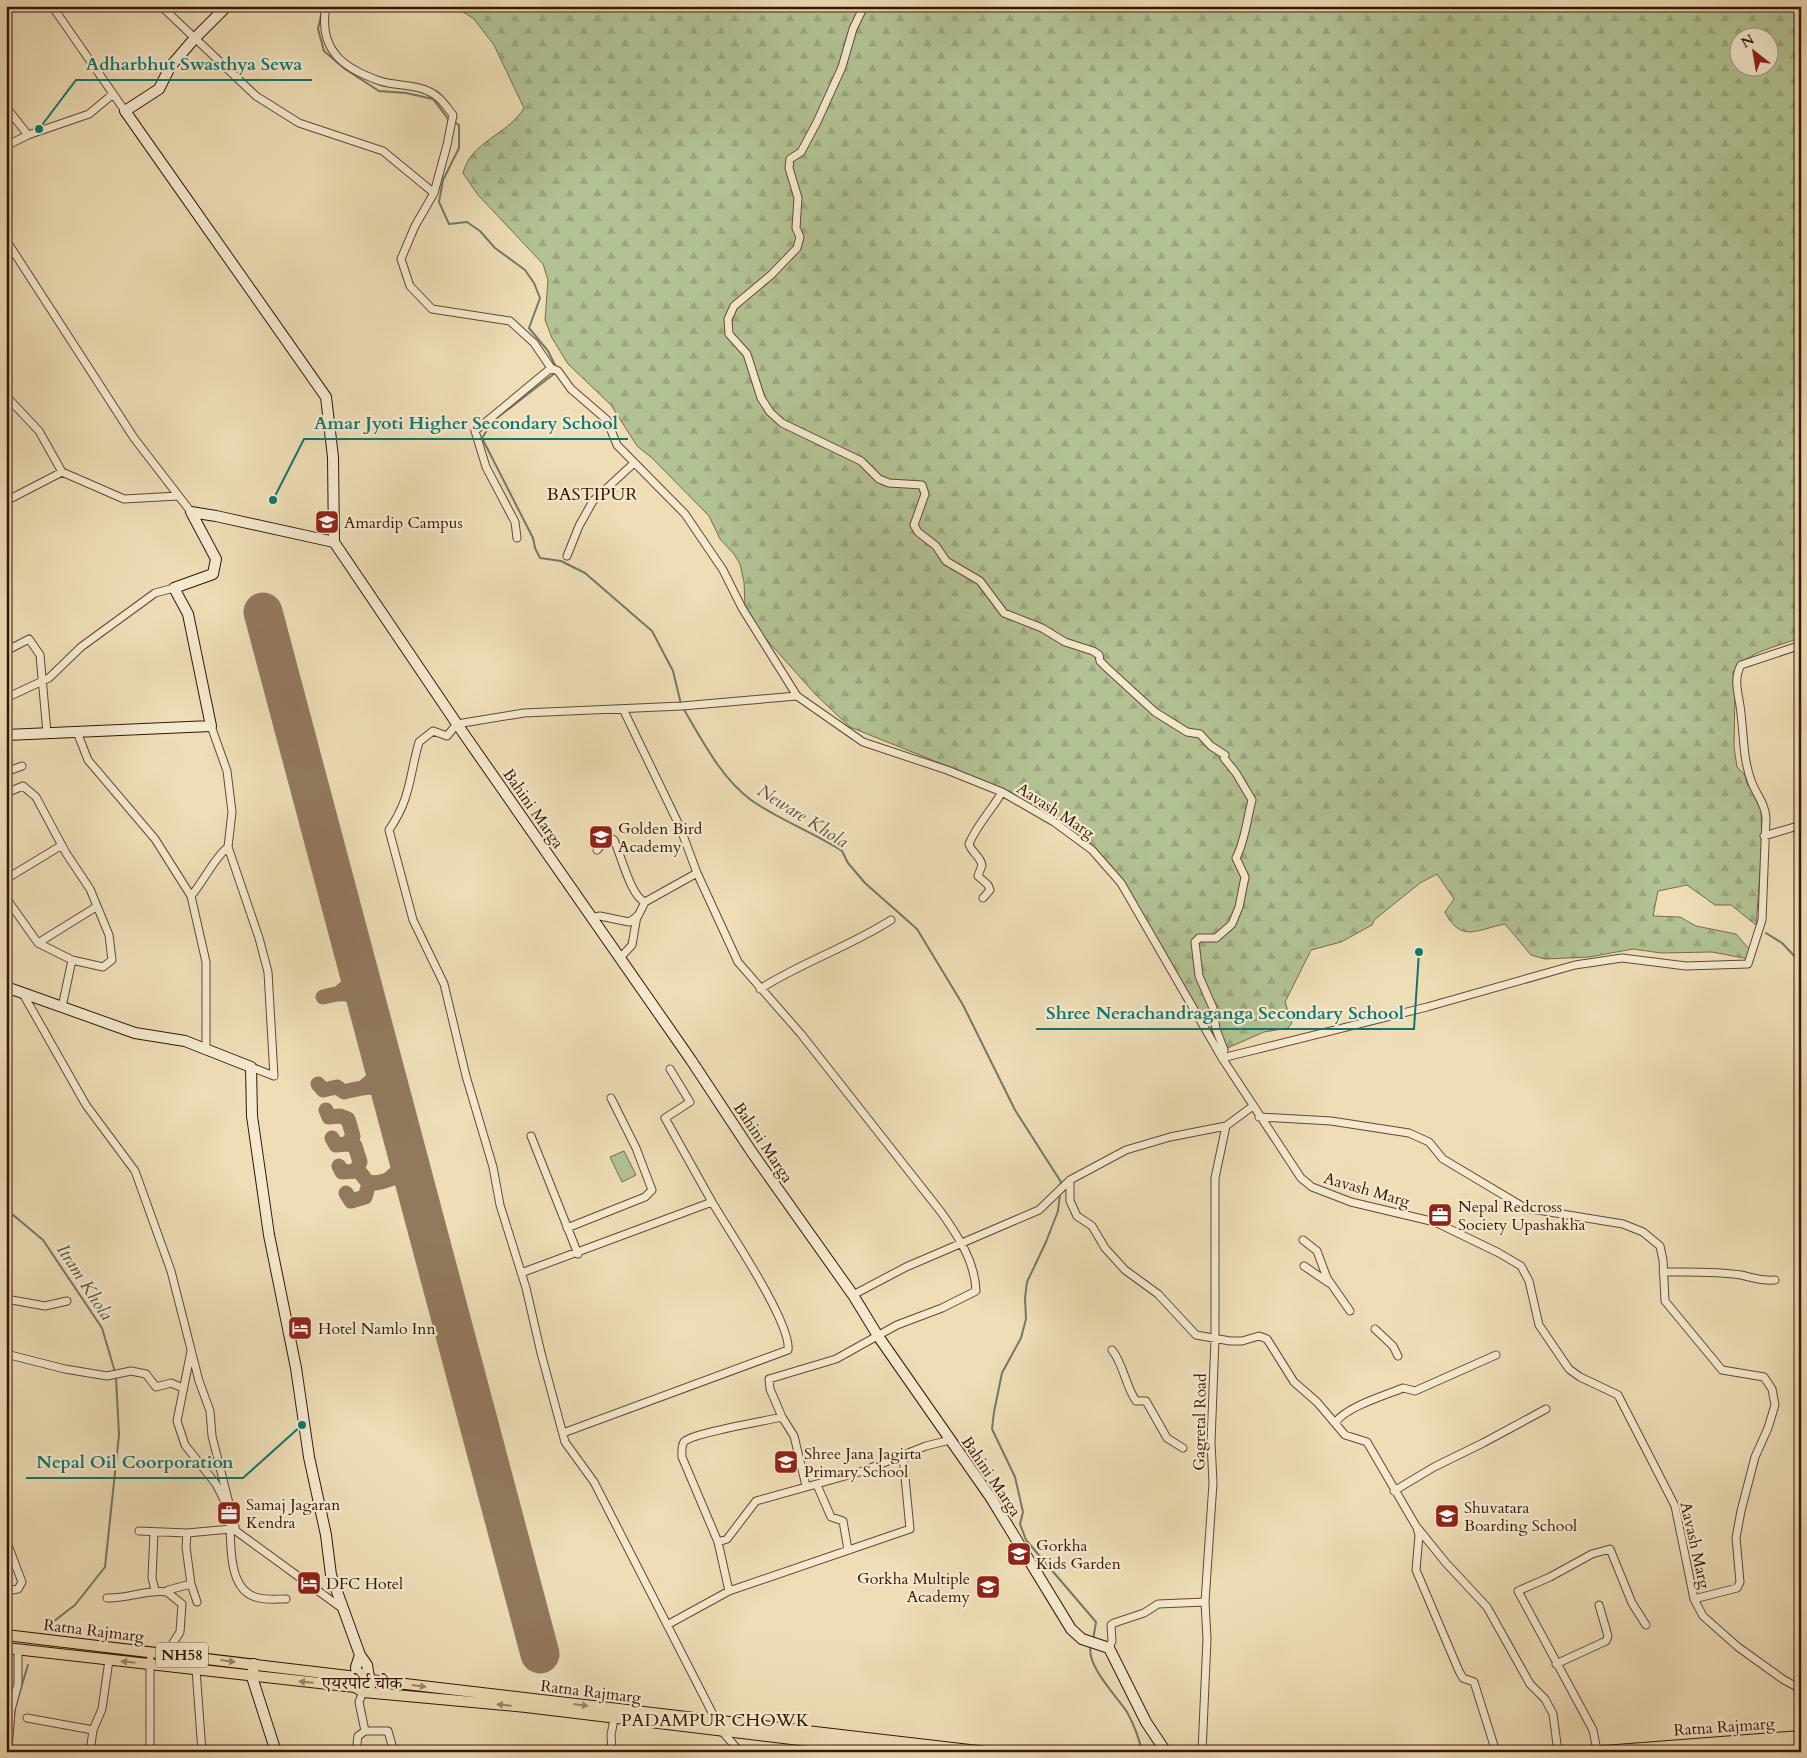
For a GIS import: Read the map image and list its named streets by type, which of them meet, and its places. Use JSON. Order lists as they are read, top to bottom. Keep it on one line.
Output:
{"streets":{"main road":["Ratna Rajmarg","NH58"],"street":["Bahini Marga","Aavash Marg","Gagretal Road"]},"districts":["BASTIPUR","एयरपोर्ट चोक","PADAMPUR CHOWK"],"water":["Neware Khola","Itram Khola"],"places":{"other":["Adharbhut Swasthya Sewa","Amar Jyoti Higher Secondary School","Shree Nerachandraganga Secondary School","Nepal Oil Coorporation"],"school or university":["Amardip Campus","Golden Bird Academy","Shree Jana Jagirta Primary School","Shuvatara Boarding School","Gorkha Kids Garden","Gorkha Multiple Academy"],"office":["Nepal Redcross Society Upashakha","Samaj Jagaran Kendra"],"hotel":["Hotel Namlo Inn","DFC Hotel"]},"north":"top left"}
